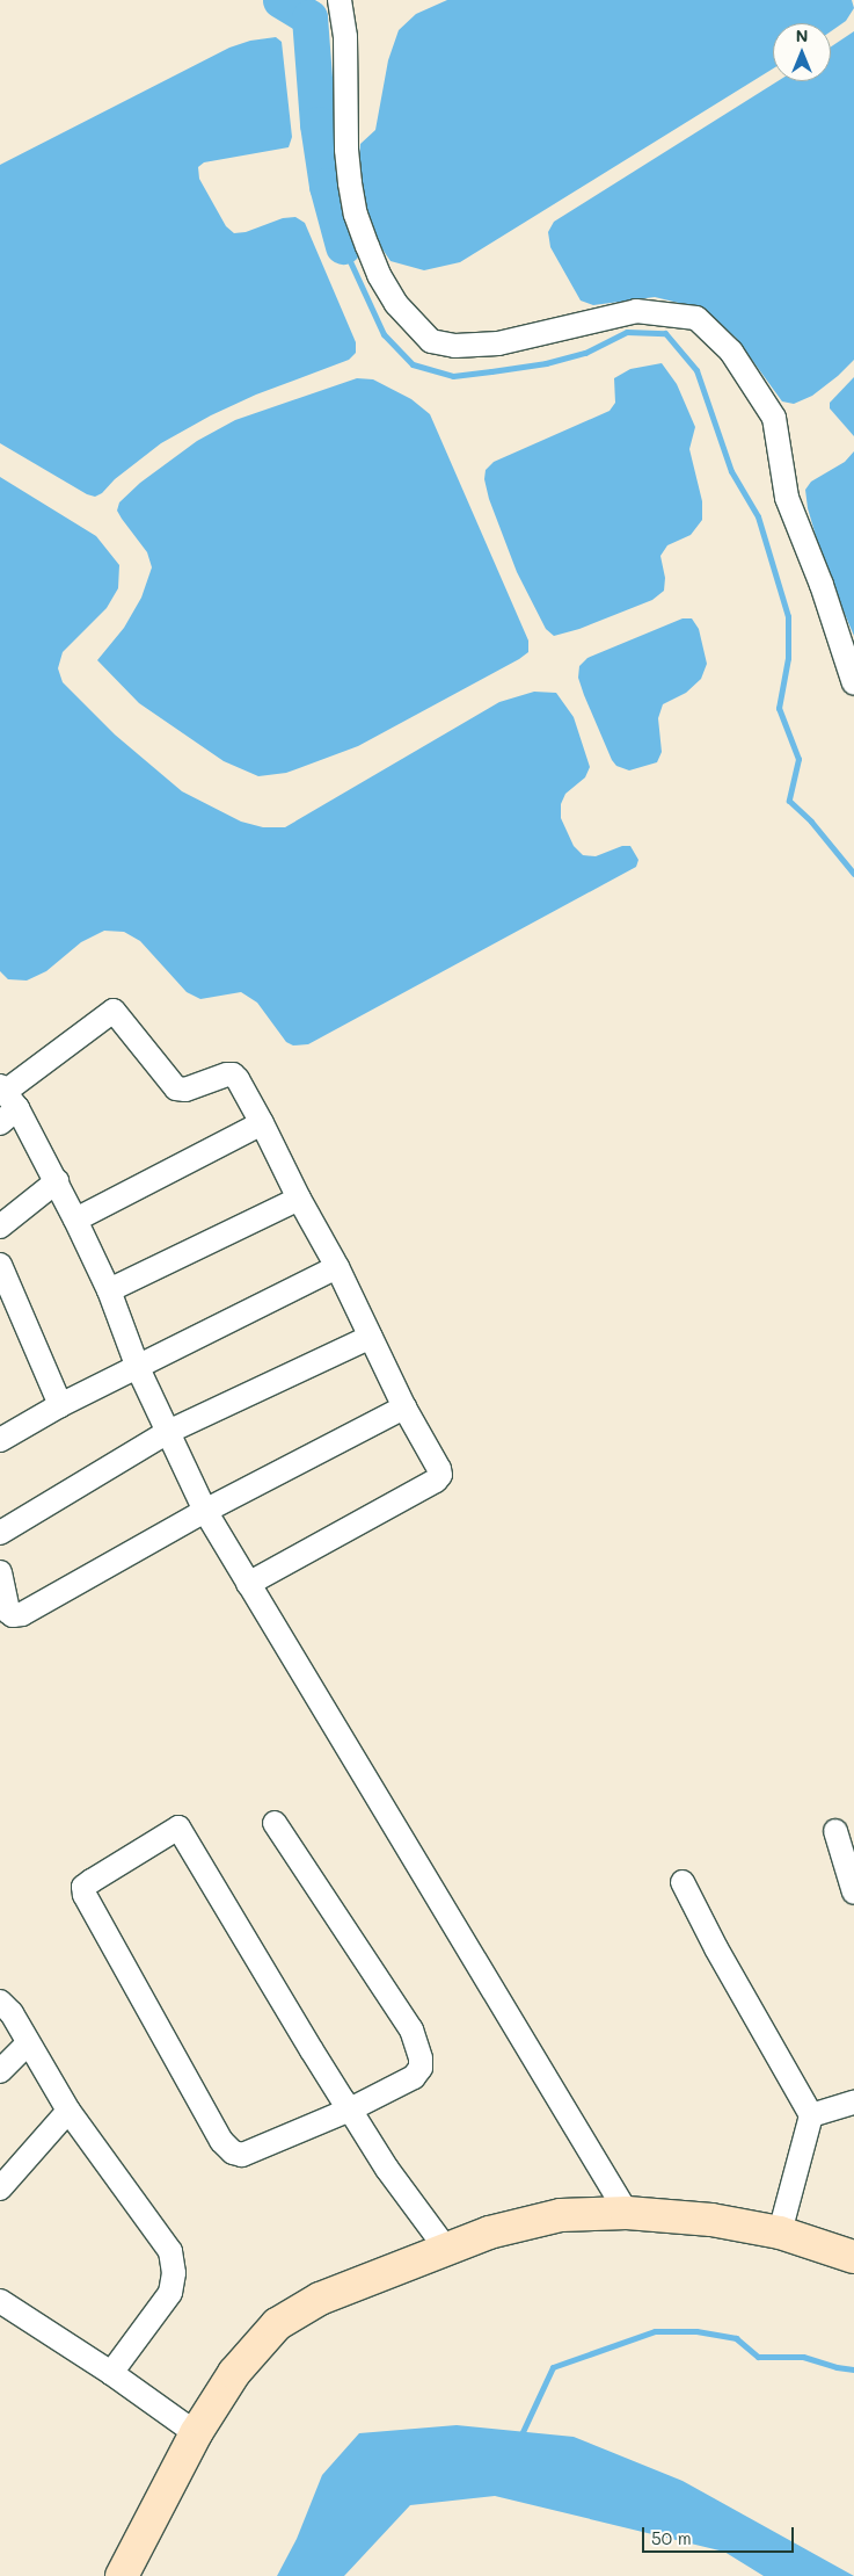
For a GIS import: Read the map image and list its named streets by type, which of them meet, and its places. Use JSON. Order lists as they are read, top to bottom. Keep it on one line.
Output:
{"scale_bar":"50 m","north":"top"}
